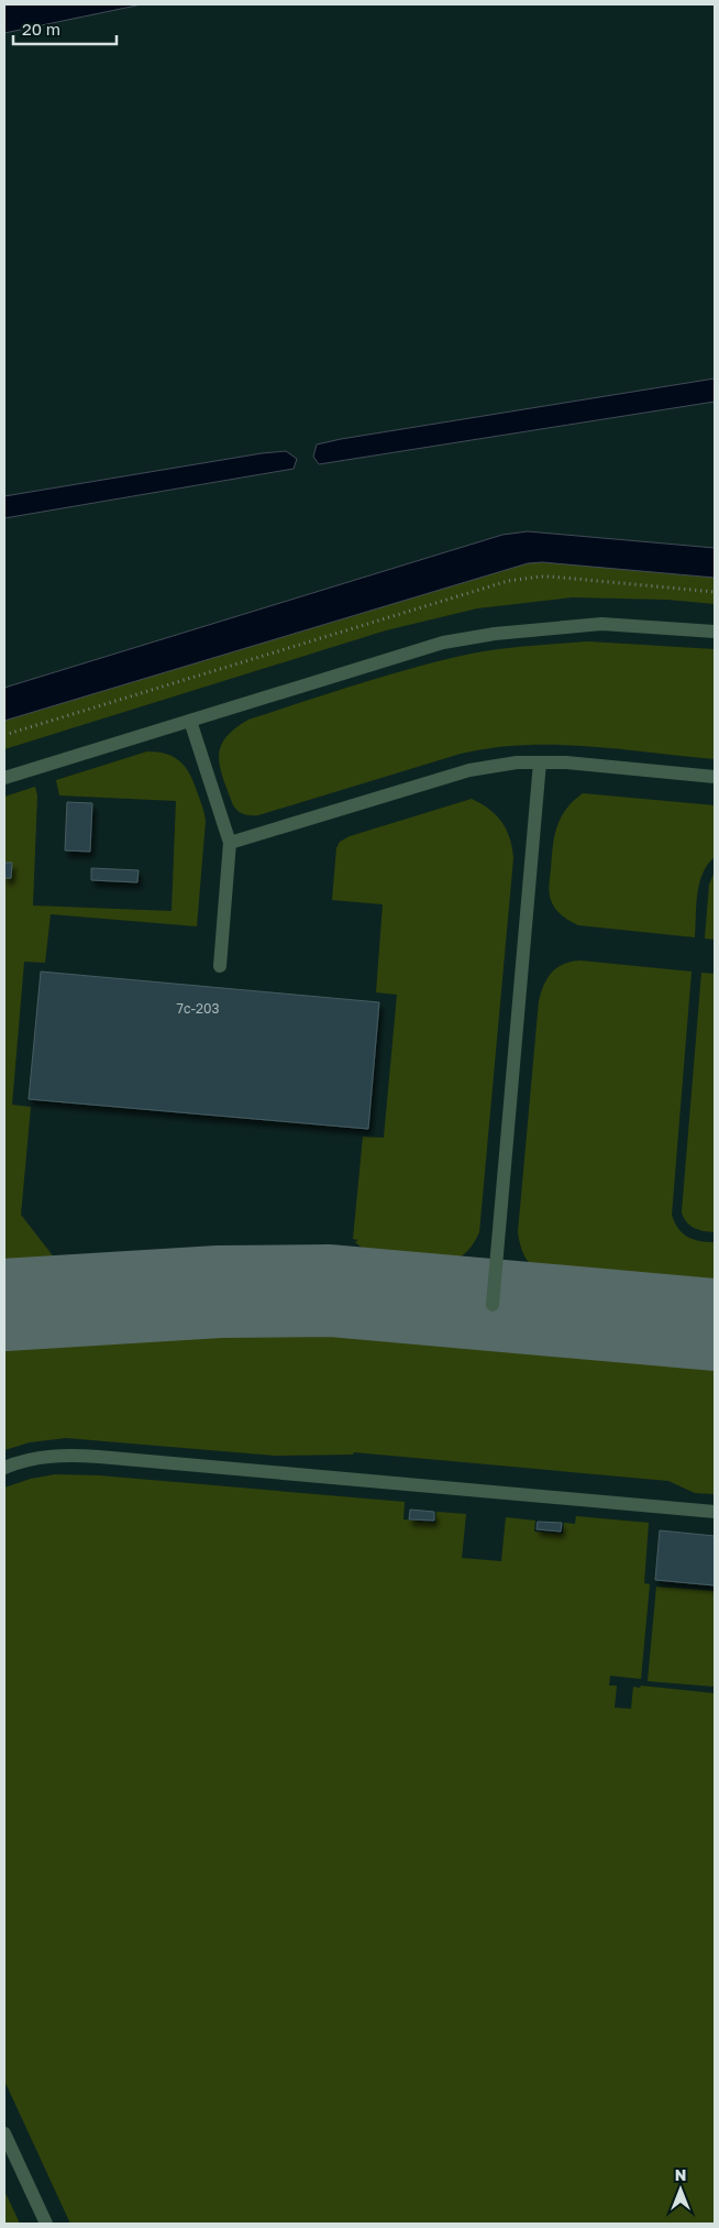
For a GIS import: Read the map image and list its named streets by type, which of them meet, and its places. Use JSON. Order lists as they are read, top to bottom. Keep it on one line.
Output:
{"house_numbers":["7c-203"],"scale_bar":"20 m","north":"top"}
